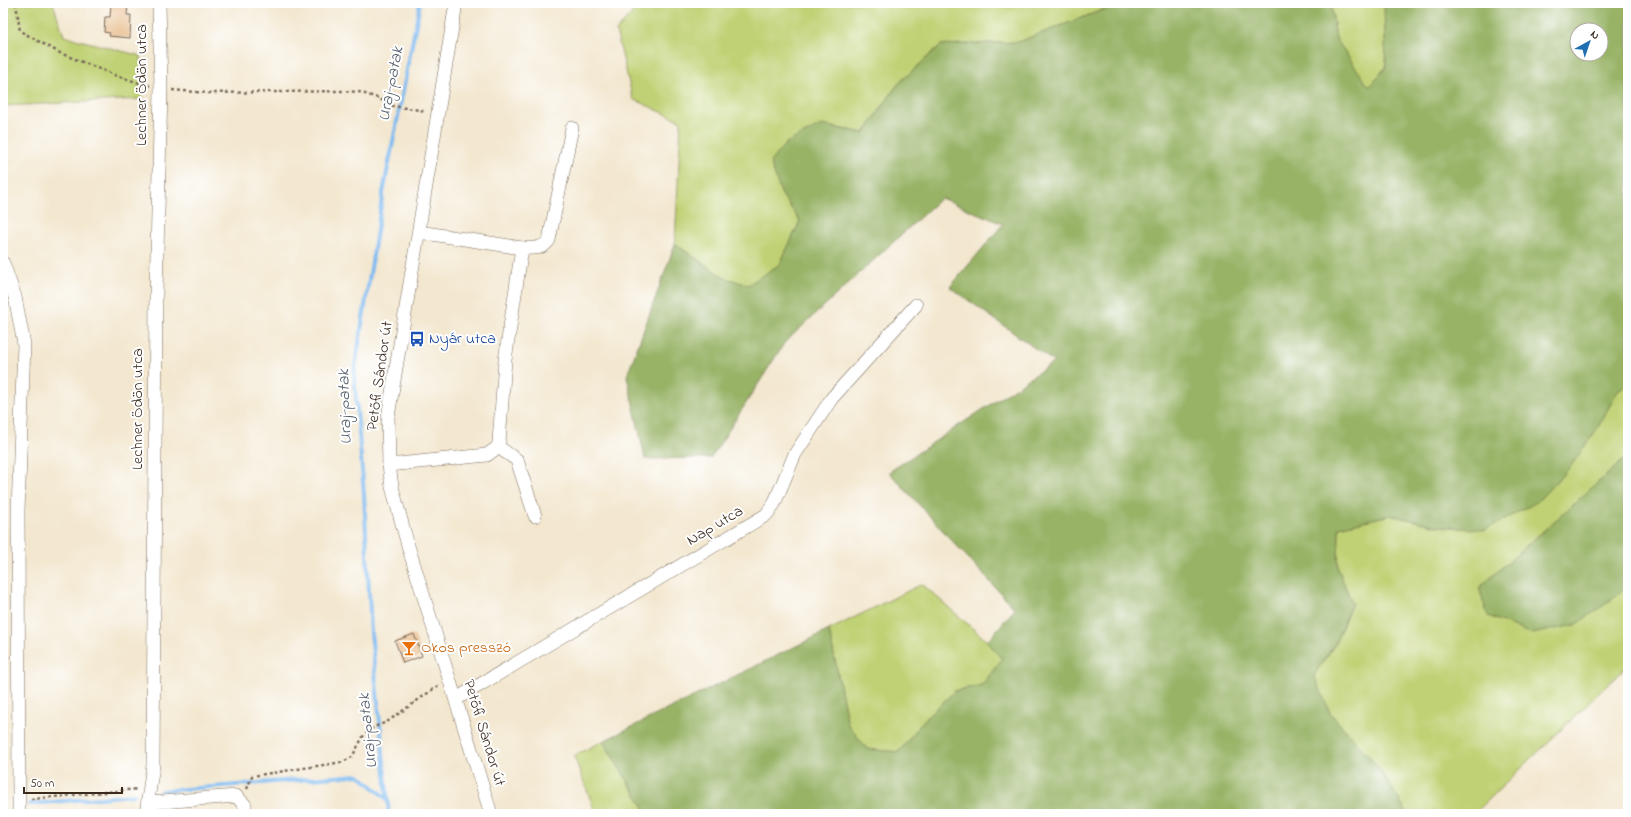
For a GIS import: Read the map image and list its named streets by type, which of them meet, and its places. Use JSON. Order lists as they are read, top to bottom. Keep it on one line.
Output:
{"streets":{"street":["Lechner Ödön utca","Petőfi Sándor út","Nap utca"]},"crossings":[["Petőfi Sándor út","Nap utca"]],"water":["Uraj-patak"],"places":{"bus stop":["Nyár utca"],"bar":["Okos presszó"]},"scale_bar":"50 m","north":"top right"}
